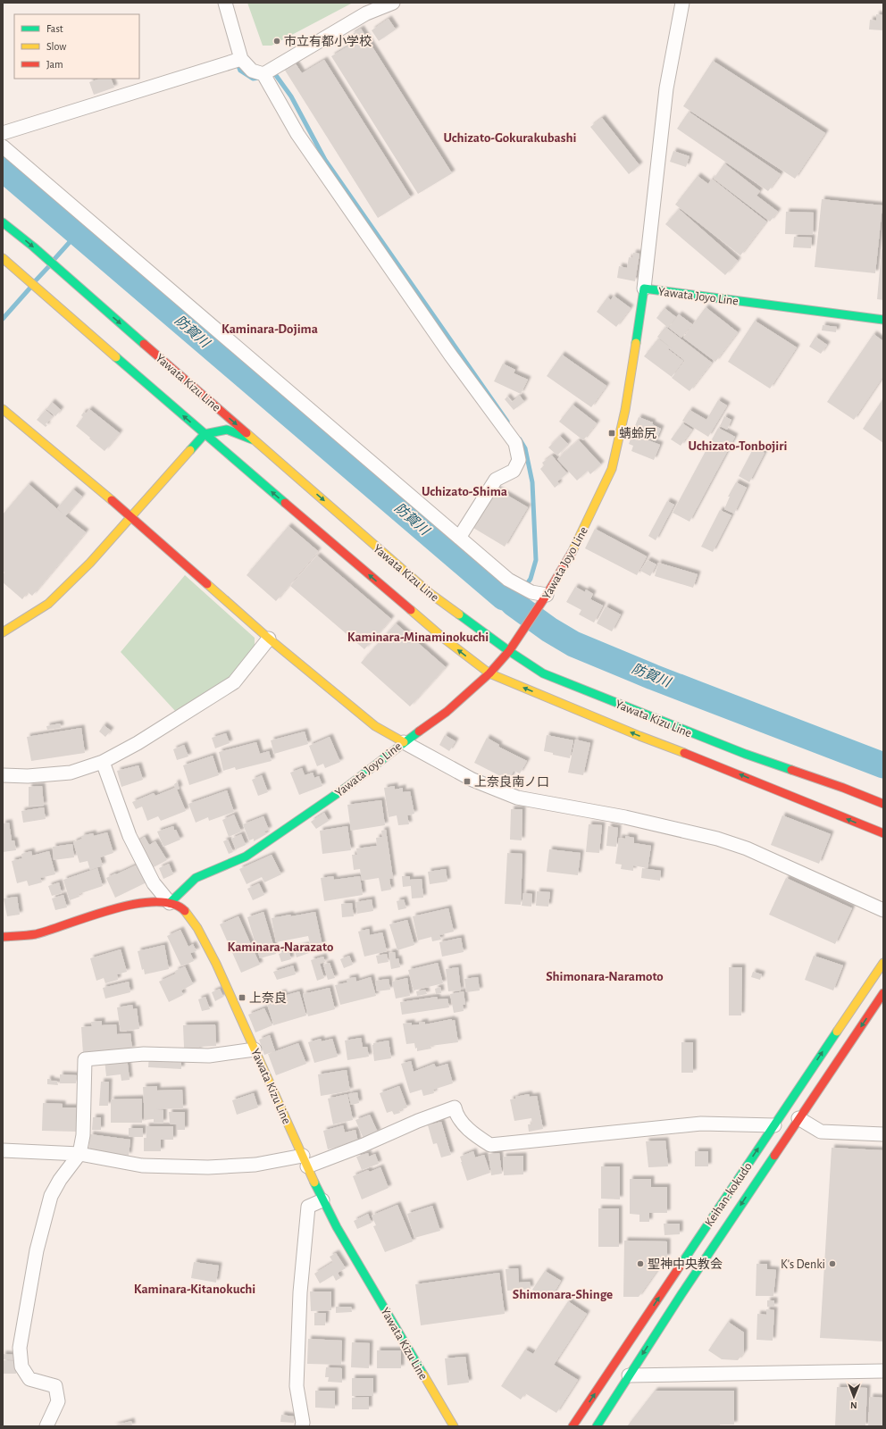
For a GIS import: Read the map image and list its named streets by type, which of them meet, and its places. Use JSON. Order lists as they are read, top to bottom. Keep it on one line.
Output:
{"streets":{"main road":["Yawata Joyo Line","Yawata Kizu Line","Keihan-kokudo"]},"crossings":[["Yawata Joyo Line","Yawata Kizu Line"]],"districts":["Uchizato-Gokurakubashi","Kaminara-Dojima","Uchizato-Tonbojiri","Uchizato-Shima","Kaminara-Minaminokuchi","Kaminara-Narazato","Shimonara-Naramoto","Kaminara-Kitanokuchi","Shimonara-Shinge"],"water":["防賀川"],"places":{"other":["市立有都小学校","聖神中央教会","K's Denki"],"transit":["蜻蛉尻","上奈良南ノ口","上奈良"]},"legend":["Fast","Slow","Jam"],"north":"bottom"}
